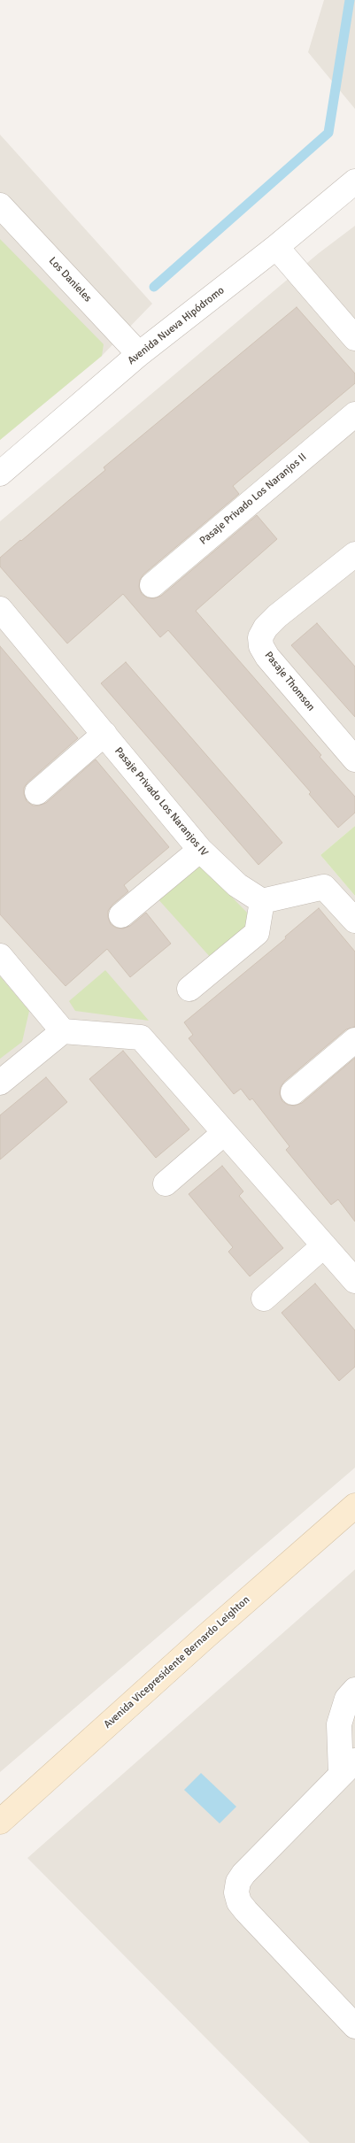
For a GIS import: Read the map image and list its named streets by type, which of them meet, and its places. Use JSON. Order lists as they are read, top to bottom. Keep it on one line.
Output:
{"streets":{"main road":["Avenida Vicepresidente Bernardo Leighton"],"street":["Los Danieles","Avenida Nueva Hipódromo","Pasaje Privado Los Naranjos II","Pasaje Thomson","Pasaje Privado Los Naranjos IV"]},"crossings":[["Los Danieles","Avenida Nueva Hipódromo"]]}
